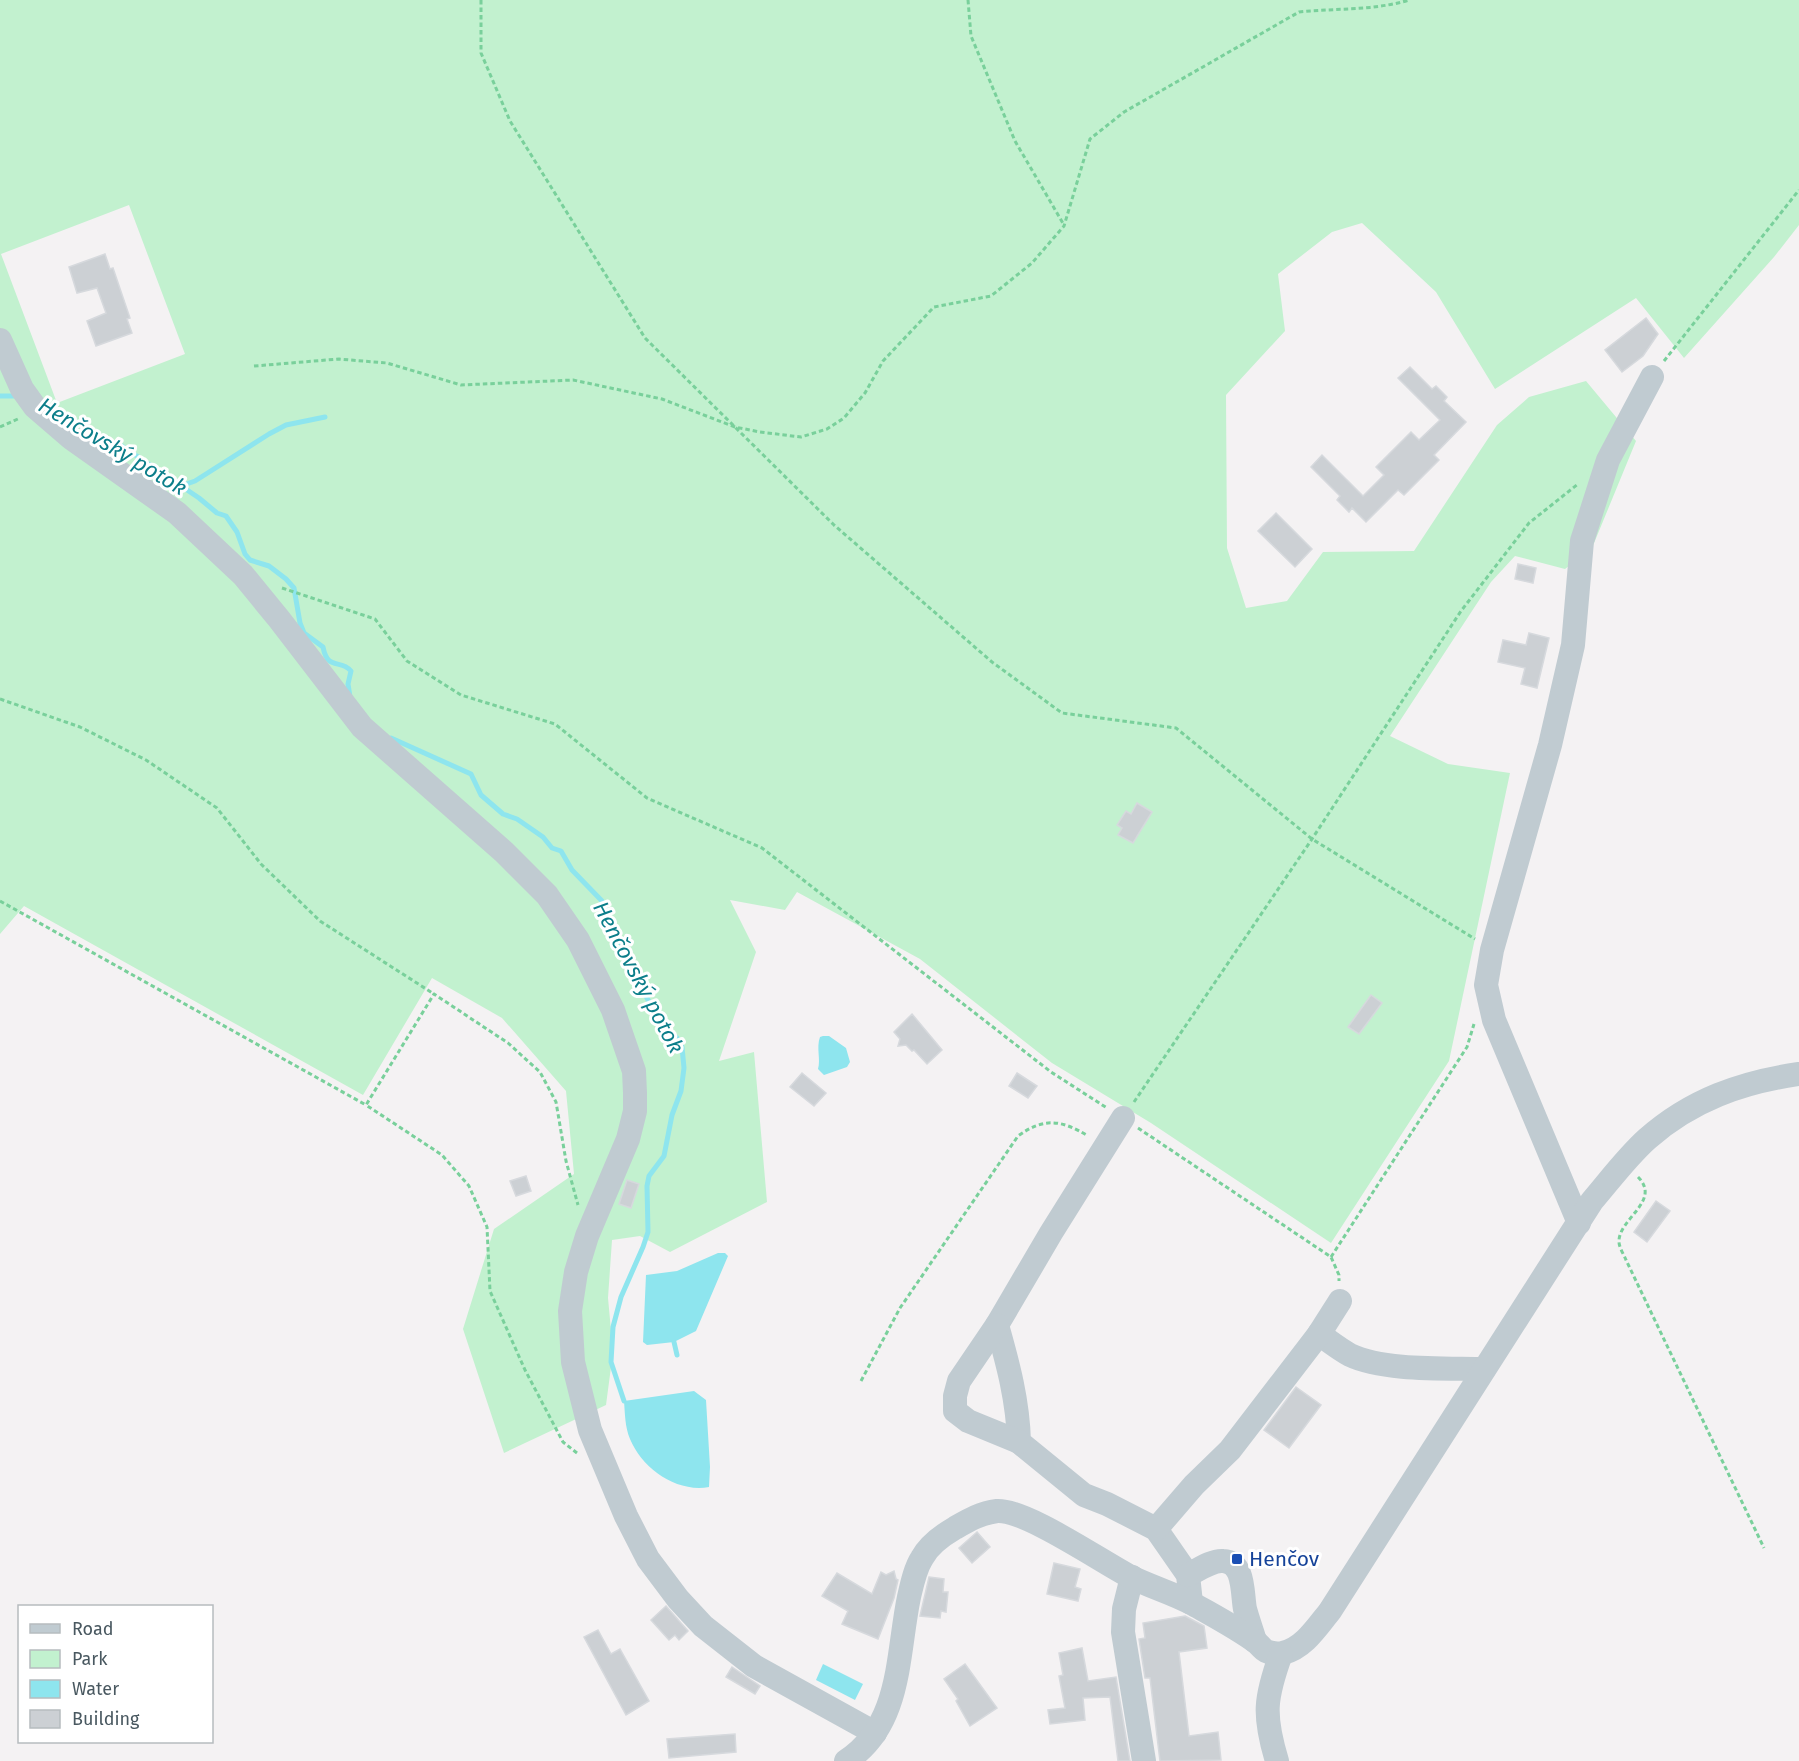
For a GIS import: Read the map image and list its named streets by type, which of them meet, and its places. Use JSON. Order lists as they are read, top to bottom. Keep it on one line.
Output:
{"water":["Henčovský potok"],"places":{"transit":["Henčov"]},"legend":["Road","Park","Water","Building"]}
